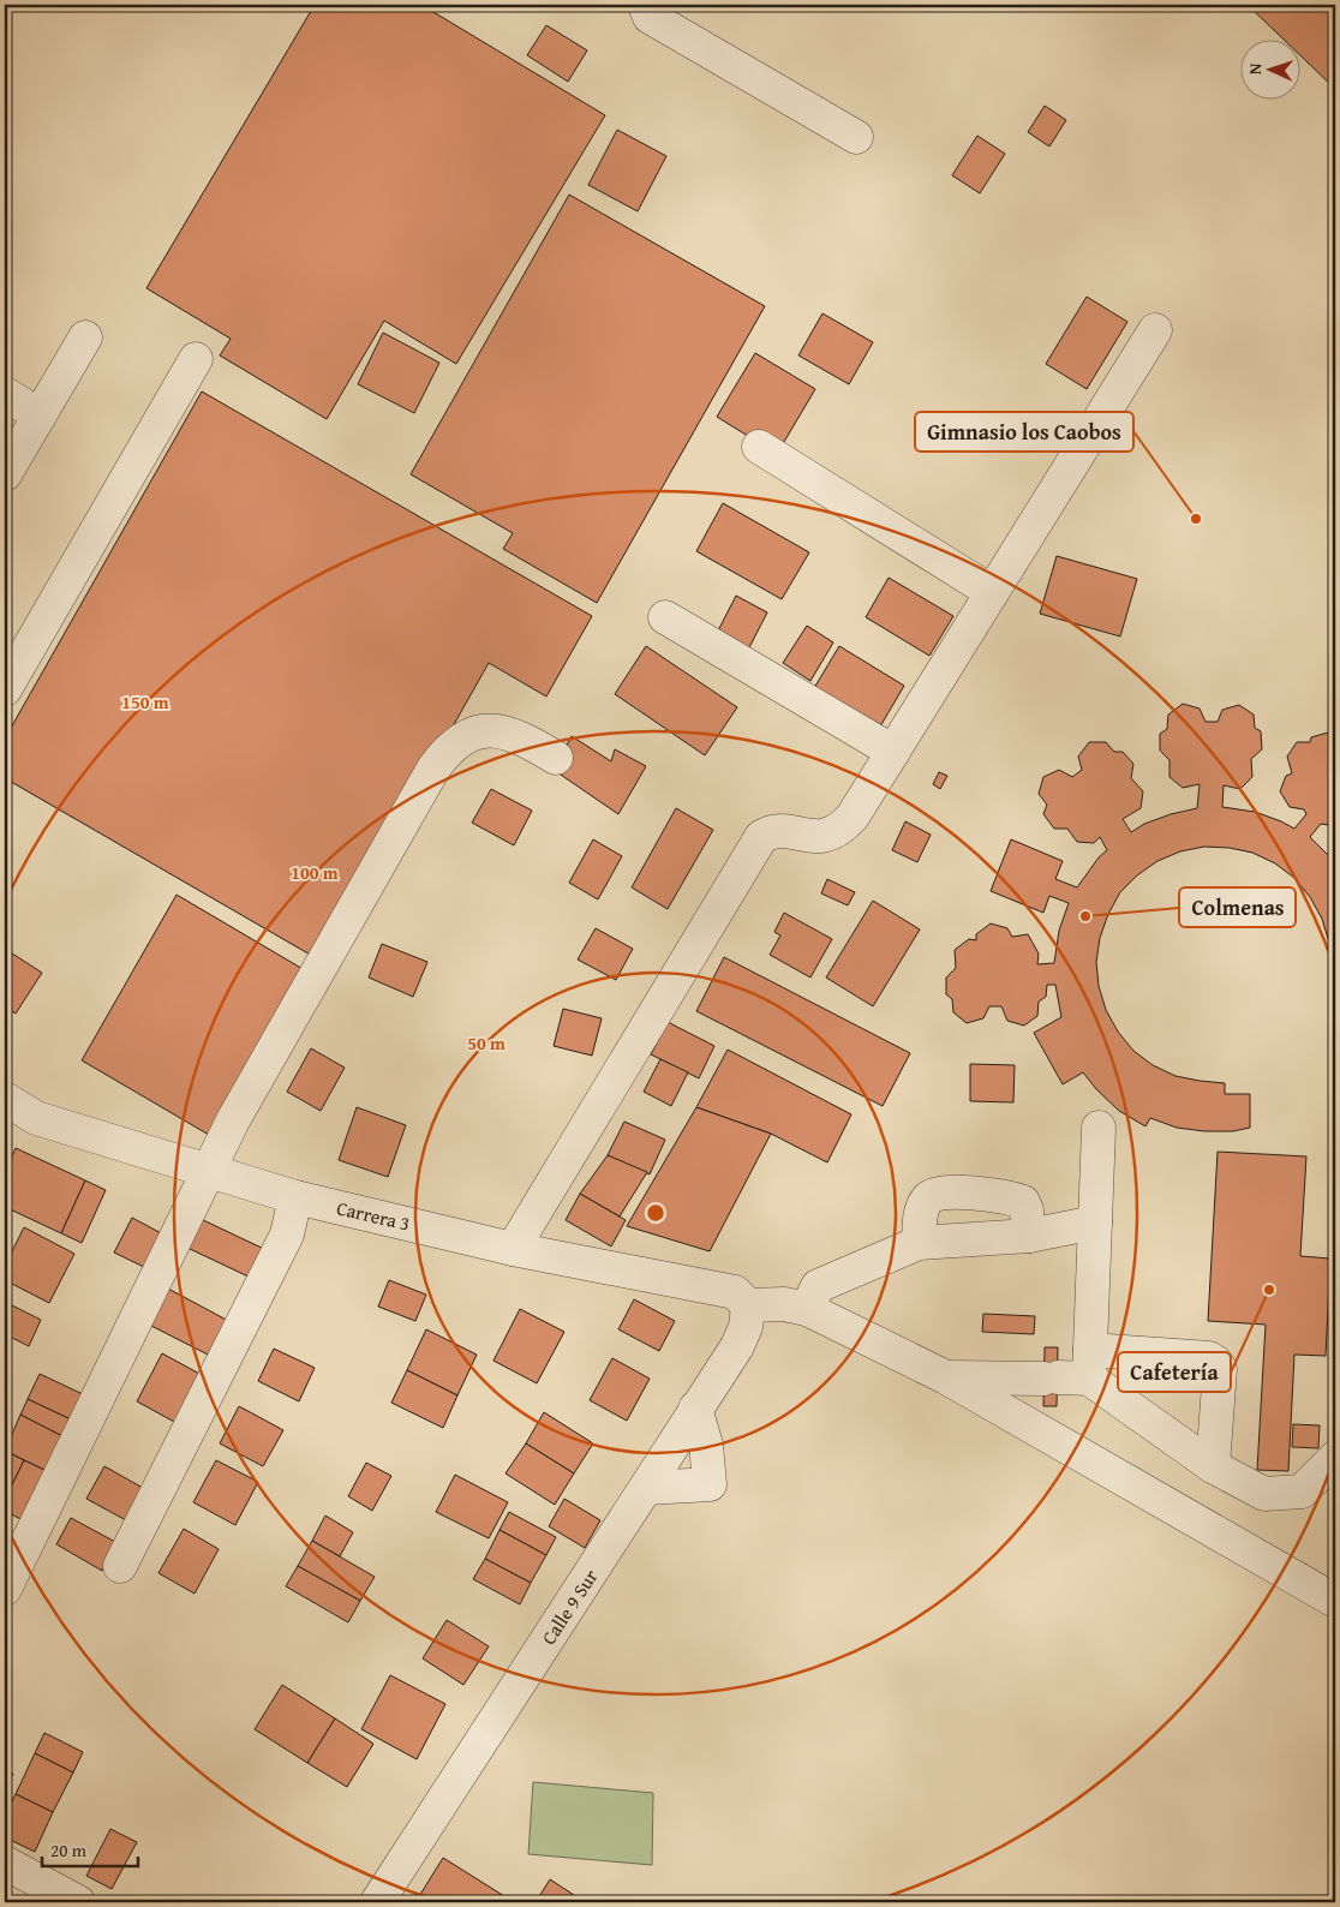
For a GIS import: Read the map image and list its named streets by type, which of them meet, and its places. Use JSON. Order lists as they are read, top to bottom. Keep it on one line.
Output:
{"streets":{"street":["Carrera 3","Calle 9 Sur"]},"crossings":[["Carrera 3","Calle 9 Sur"]],"places":["Gimnasio los Caobos","Colmenas","Cafetería"],"scale_bar":"20 m","north":"left","rings":["150 m","100 m","50 m"]}
